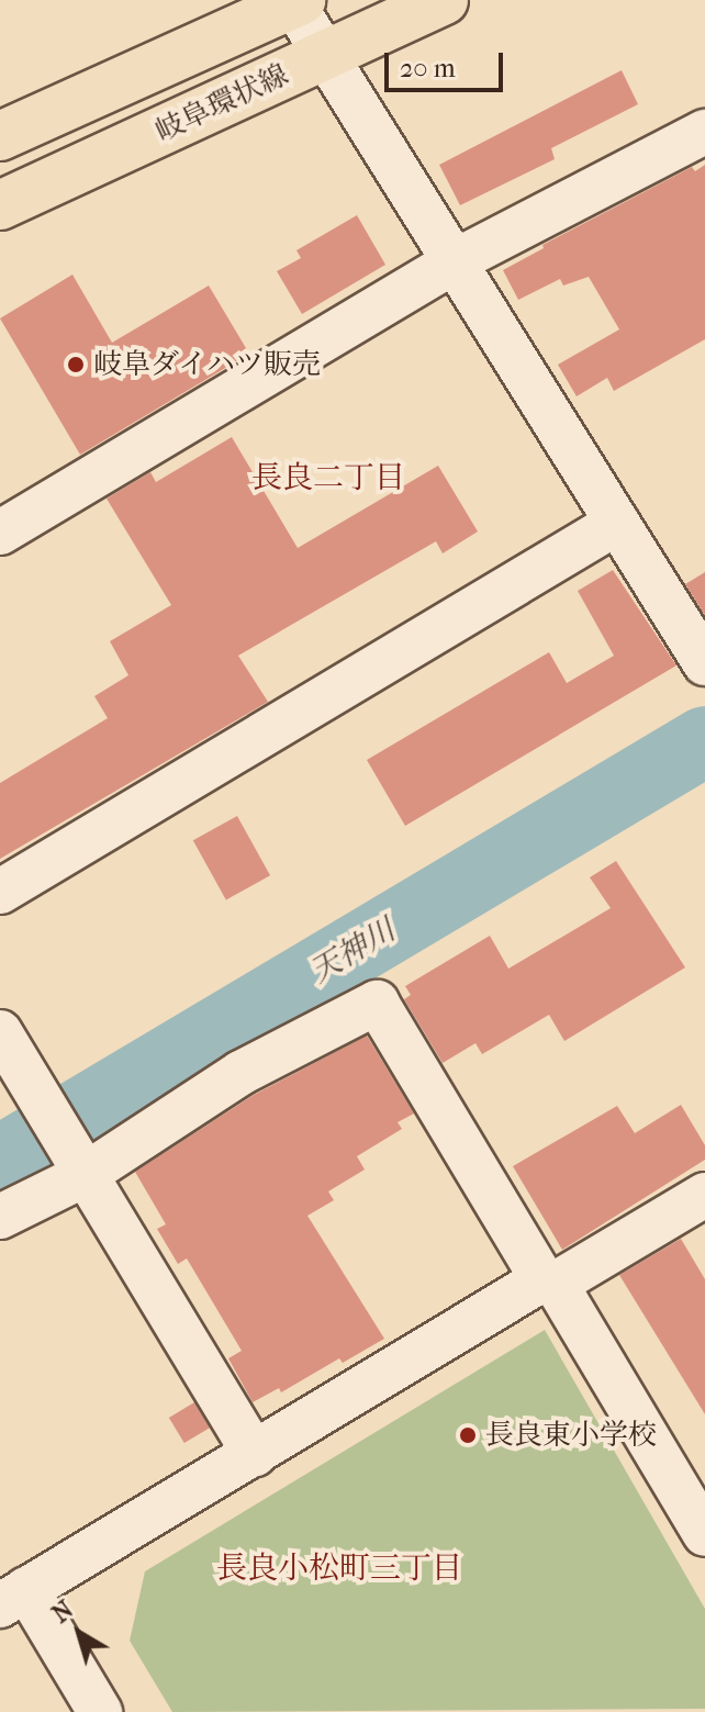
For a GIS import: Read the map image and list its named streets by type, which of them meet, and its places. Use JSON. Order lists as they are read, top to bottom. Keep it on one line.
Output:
{"streets":{"main road":["岐阜環状線"]},"districts":["長良二丁目","長良小松町三丁目"],"water":["天神川"],"places":["岐阜ダイハツ販売","長良東小学校"],"scale_bar":"20 m","north":"top left"}
